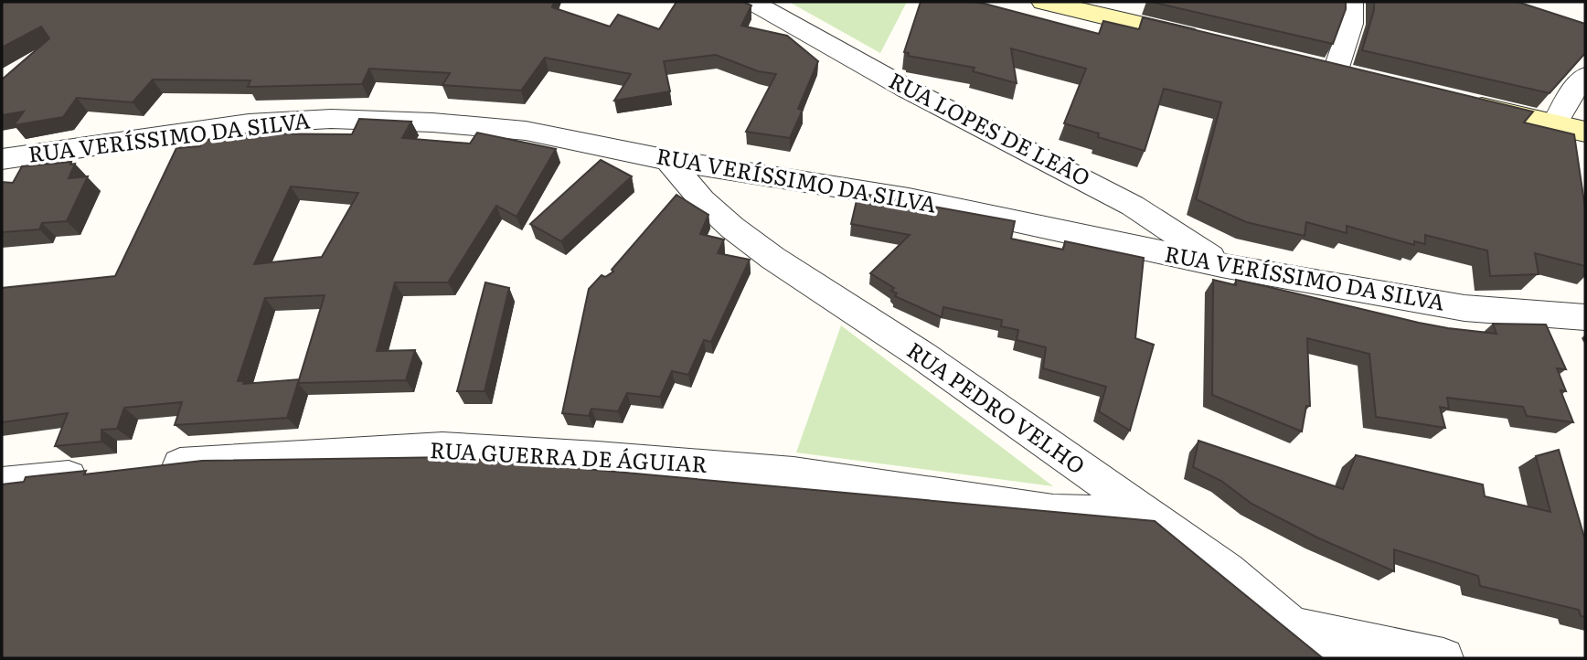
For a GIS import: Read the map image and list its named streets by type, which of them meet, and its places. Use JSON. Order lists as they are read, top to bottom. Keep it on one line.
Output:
{"streets":{"street":["RUA LOPES DE LEÃO","RUA VERÍSSIMO DA SILVA","RUA PEDRO VELHO","RUA GUERRA DE ÁGUIAR"]},"crossings":[["RUA LOPES DE LEÃO","RUA VERÍSSIMO DA SILVA"],["RUA VERÍSSIMO DA SILVA","RUA PEDRO VELHO"],["RUA PEDRO VELHO","RUA GUERRA DE ÁGUIAR"]]}
